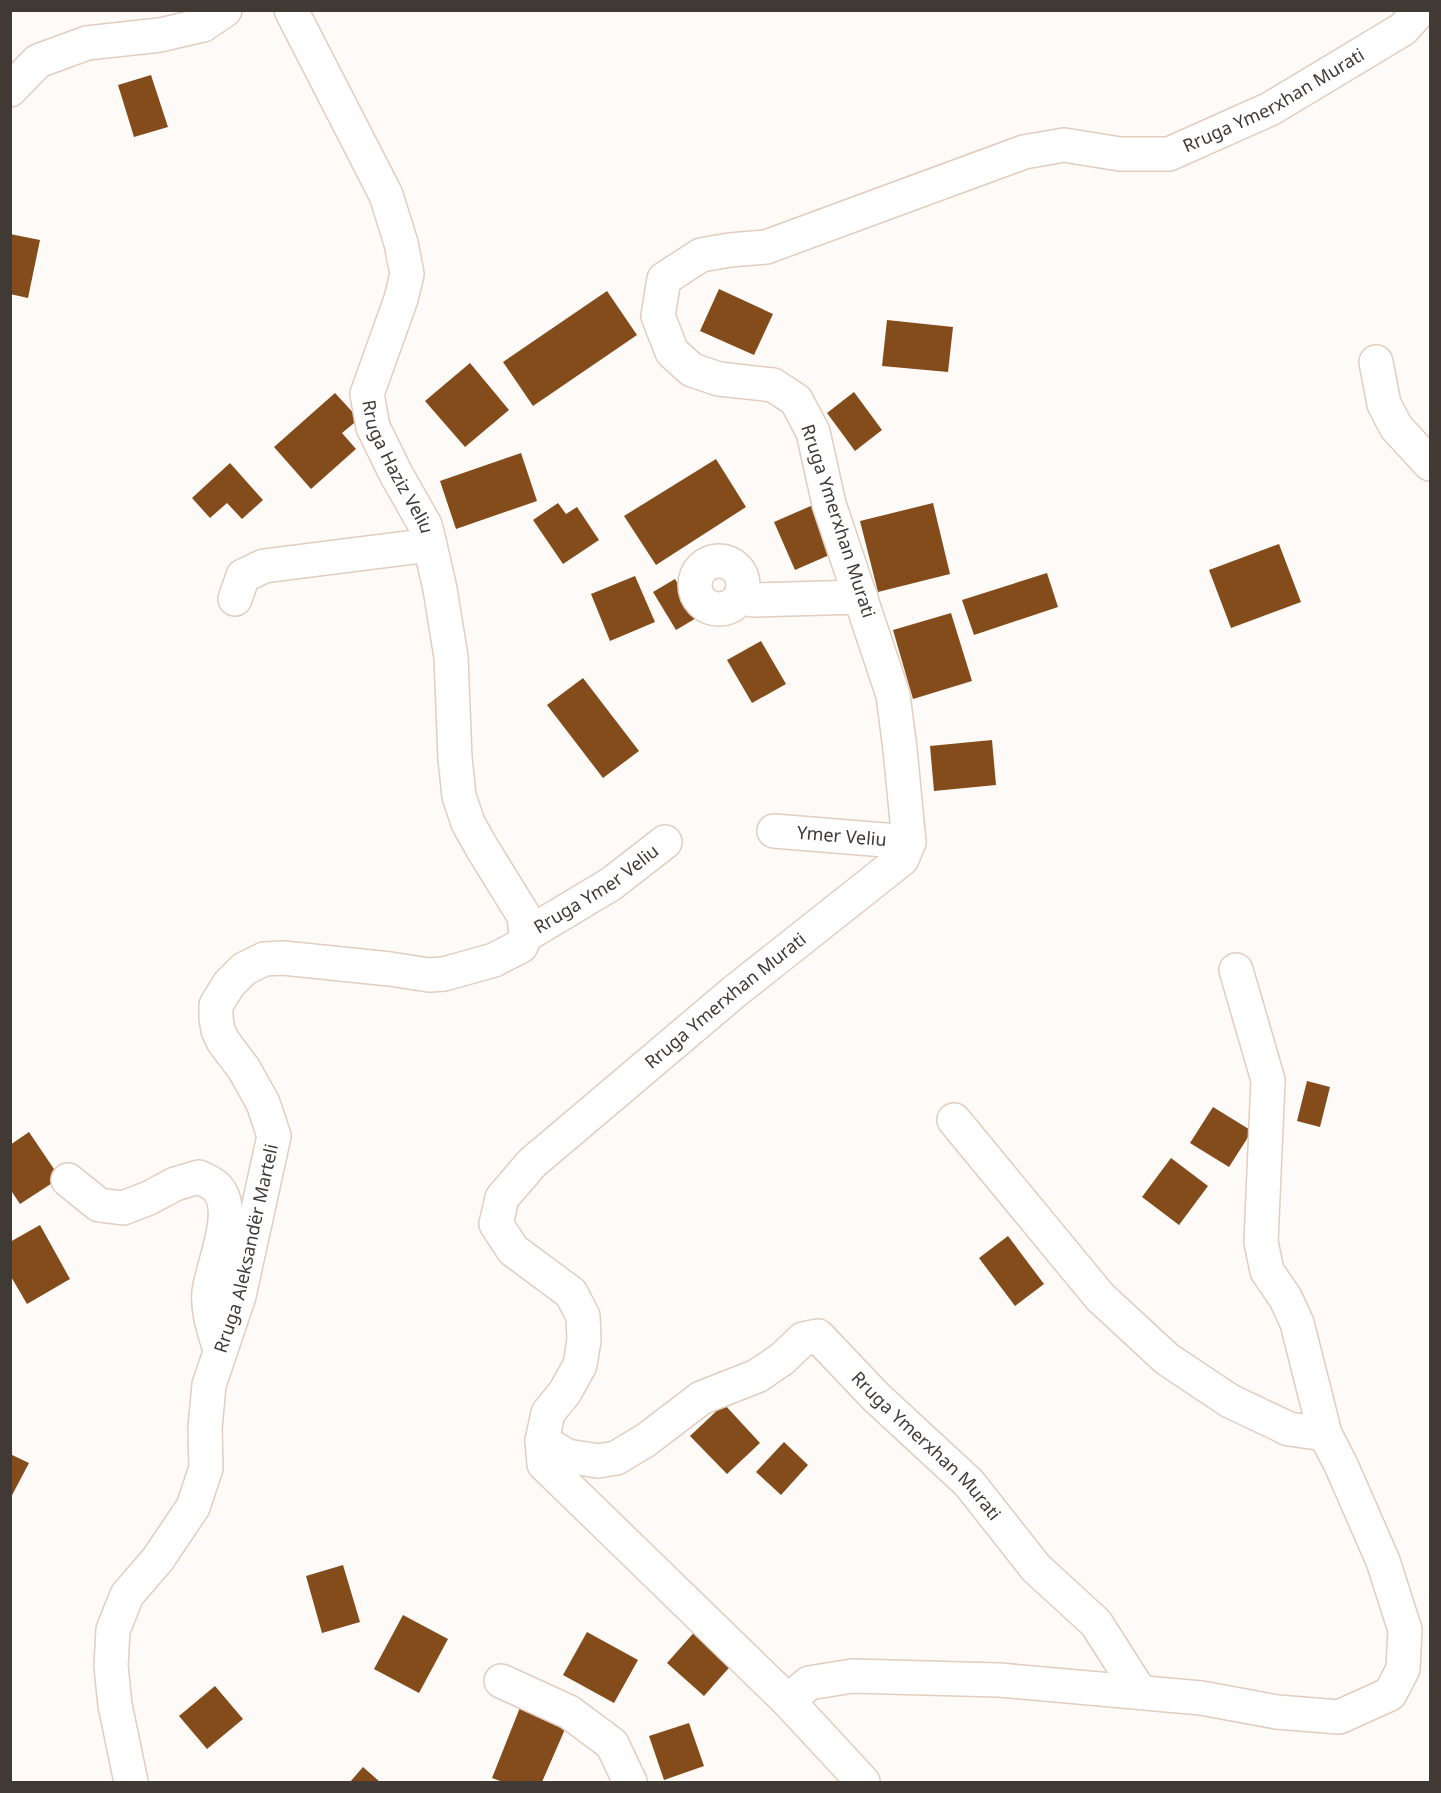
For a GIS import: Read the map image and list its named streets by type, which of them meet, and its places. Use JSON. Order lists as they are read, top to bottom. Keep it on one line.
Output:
{"streets":{"street":["Rruga Ymerxhan Murati","Rruga Haziz Veliu","Ymer Veliu","Rruga Ymer Veliu","Rruga Aleksandër Marteli"]},"crossings":[["Rruga Ymerxhan Murati","Ymer Veliu"],["Rruga Haziz Veliu","Rruga Ymer Veliu"],["Rruga Haziz Veliu","Rruga Aleksandër Marteli"],["Rruga Ymer Veliu","Rruga Aleksandër Marteli"]]}
